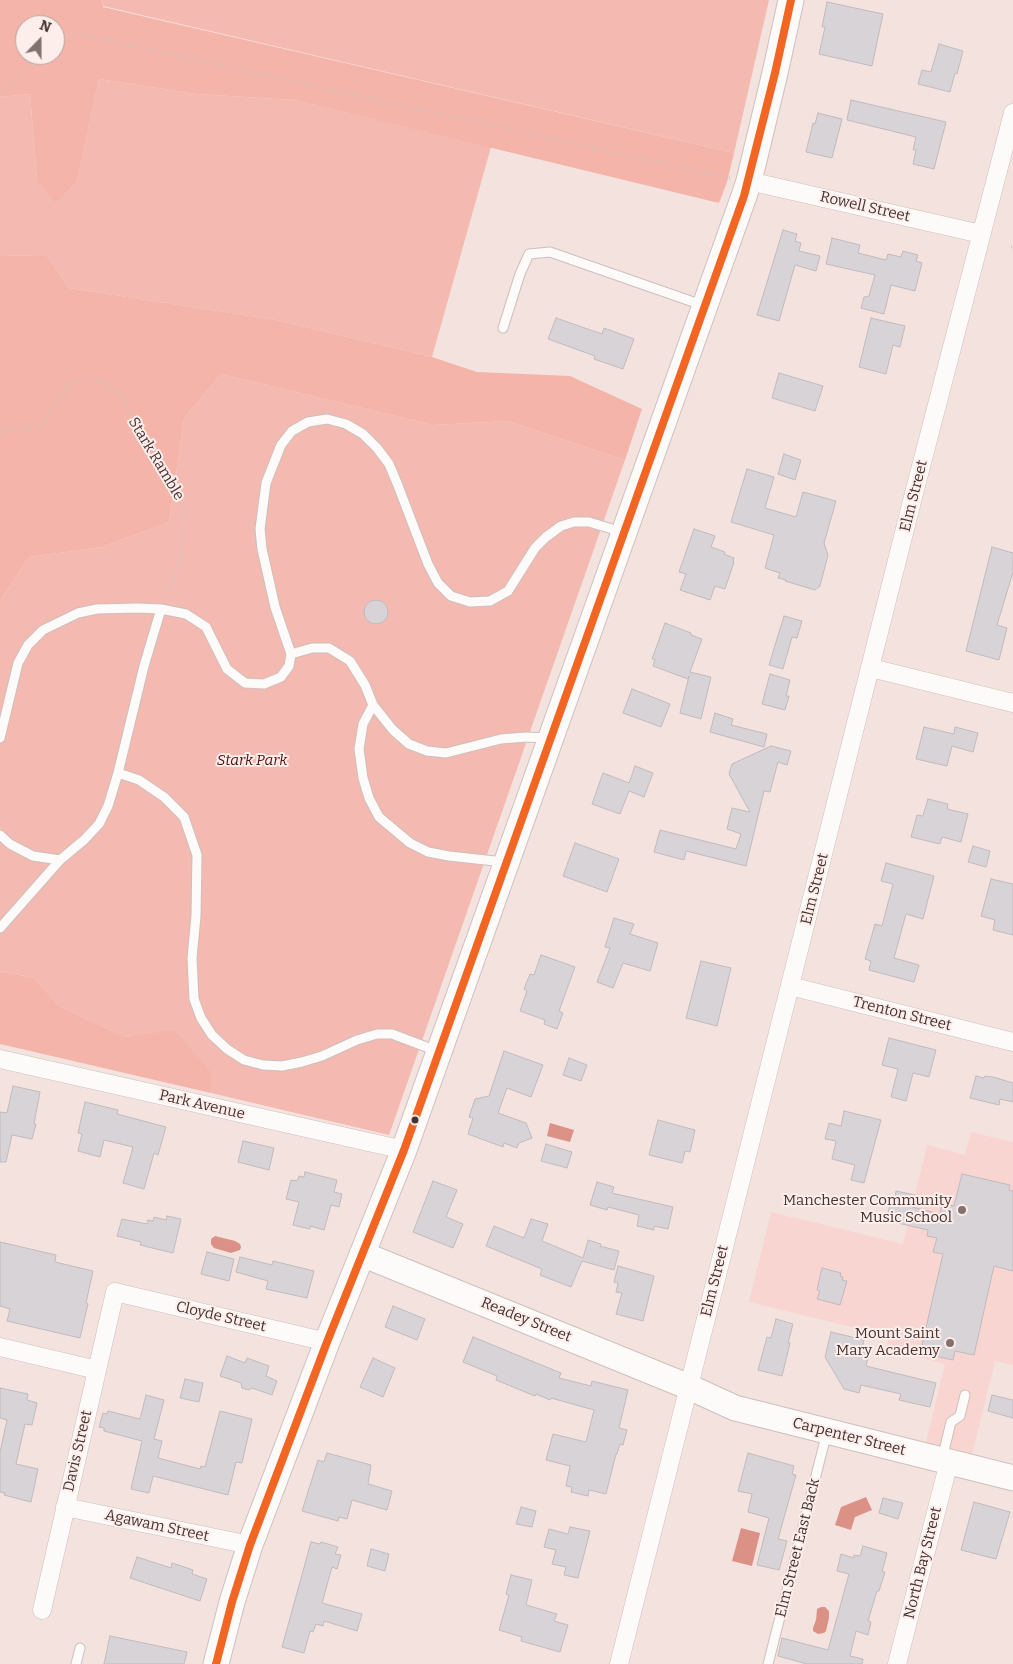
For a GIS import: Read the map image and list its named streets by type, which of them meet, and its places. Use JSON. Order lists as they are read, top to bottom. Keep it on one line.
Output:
{"streets":{"street":["Rowell Street","Elm Street","Trenton Street","Park Avenue","Cloyde Street","Readey Street","Carpenter Street","Davis Street","Agawam Street","North Bay Street"],"lane":["Elm Street East Back"],"path":["Stark Ramble"]},"crossings":[["Rowell Street","Elm Street"],["Elm Street","Trenton Street"],["Elm Street","Readey Street"],["Elm Street","Carpenter Street"],["Cloyde Street","Davis Street"],["Readey Street","Carpenter Street"],["Carpenter Street","Elm Street East Back"],["Carpenter Street","North Bay Street"],["Davis Street","Agawam Street"]],"parks":["Stark Park"],"places":["Manchester Community Music School","Mount Saint Mary Academy"],"north":"top"}
